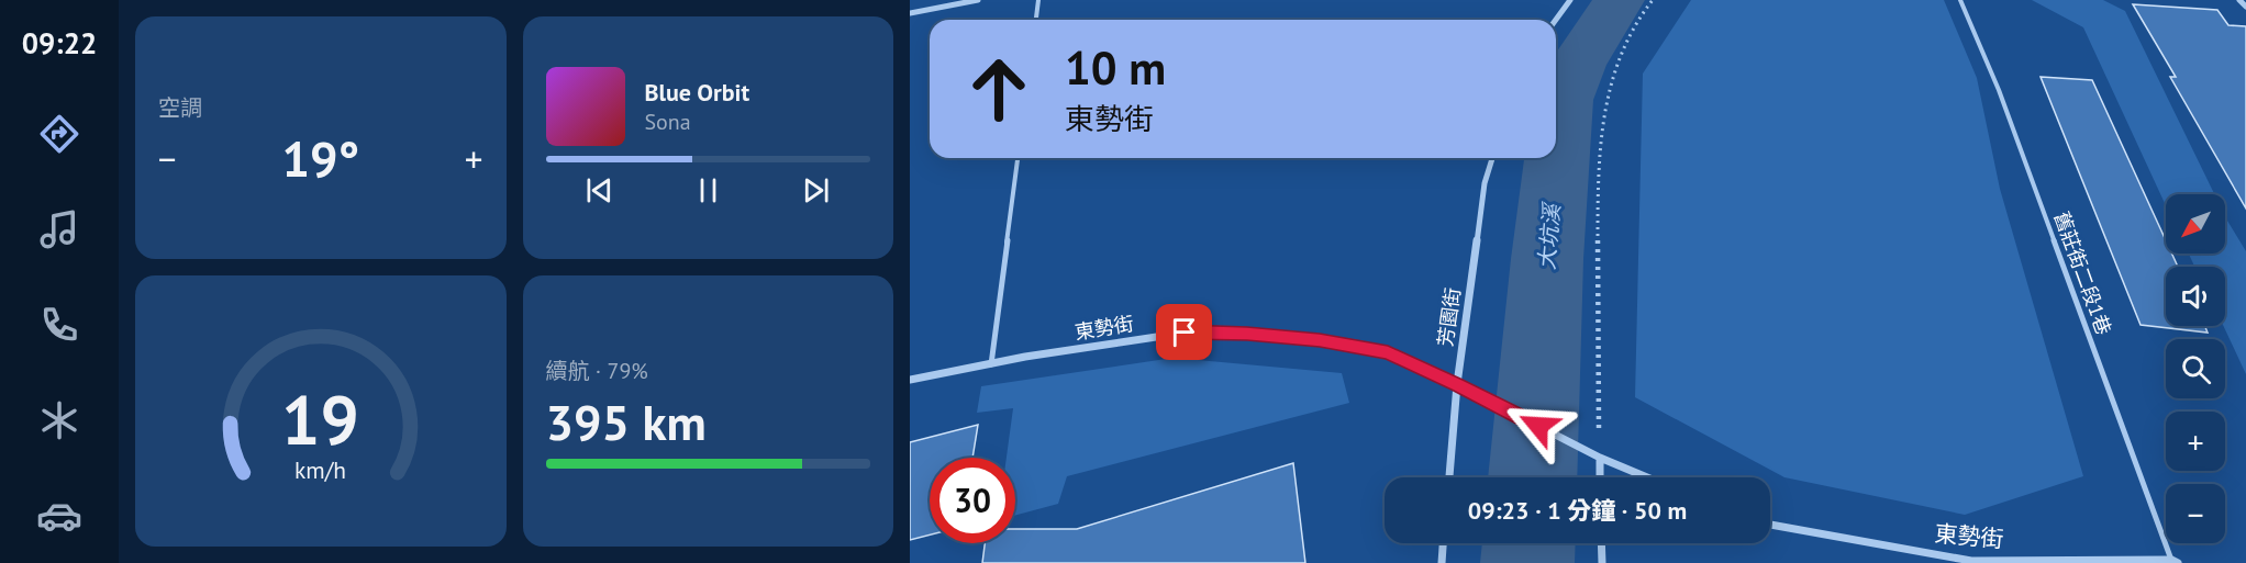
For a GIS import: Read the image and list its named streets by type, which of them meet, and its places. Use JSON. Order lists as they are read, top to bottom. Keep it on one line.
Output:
{"streets":{"street":["芳園街","東勢街"],"lane":["舊莊街二段1巷"]},"crossings":[["舊莊街二段1巷","東勢街"],["芳園街","東勢街"]],"water":["大坑溪"],"north":"bottom left","page":{"tabs":"09:22","tile":["空調",["續航 · 79%","395 km"]],"turn":["10 m","東勢街"],"song":["Blue Orbit","Sona"],"heat":["−","19°","+"],"map_buttons":["+","−"],"limit":"30","trip":"09:23 · 1 分鐘 · 50 m","gauge":["19","km/h"]}}
